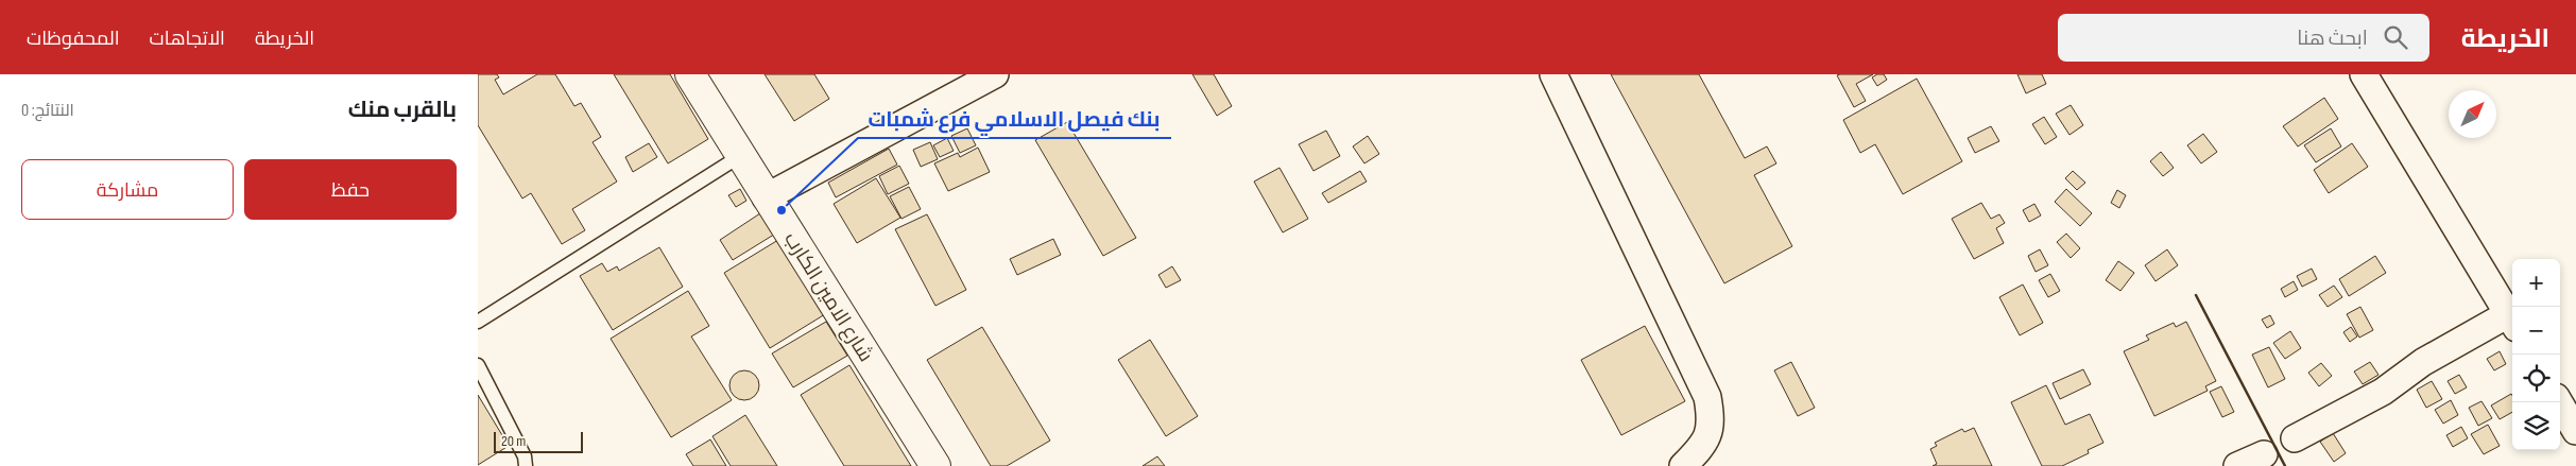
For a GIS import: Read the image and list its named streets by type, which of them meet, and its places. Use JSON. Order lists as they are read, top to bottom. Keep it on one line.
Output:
{"streets":{"street":["شارع الامين الكارب"]},"places":["بنك فيصل الاسلامي فرع شمبات"],"scale_bar":"20 m","north":"top right","page":{"header":"الخريطة","search":"ابحث هنا","nav":["الخريطة","الاتجاهات","المحفوظات"],"heading":["بالقرب منك","النتائج: 0"],"buttons":["حفظ","مشاركة"],"map_buttons":["+","−"],"scale":"20 m"}}
